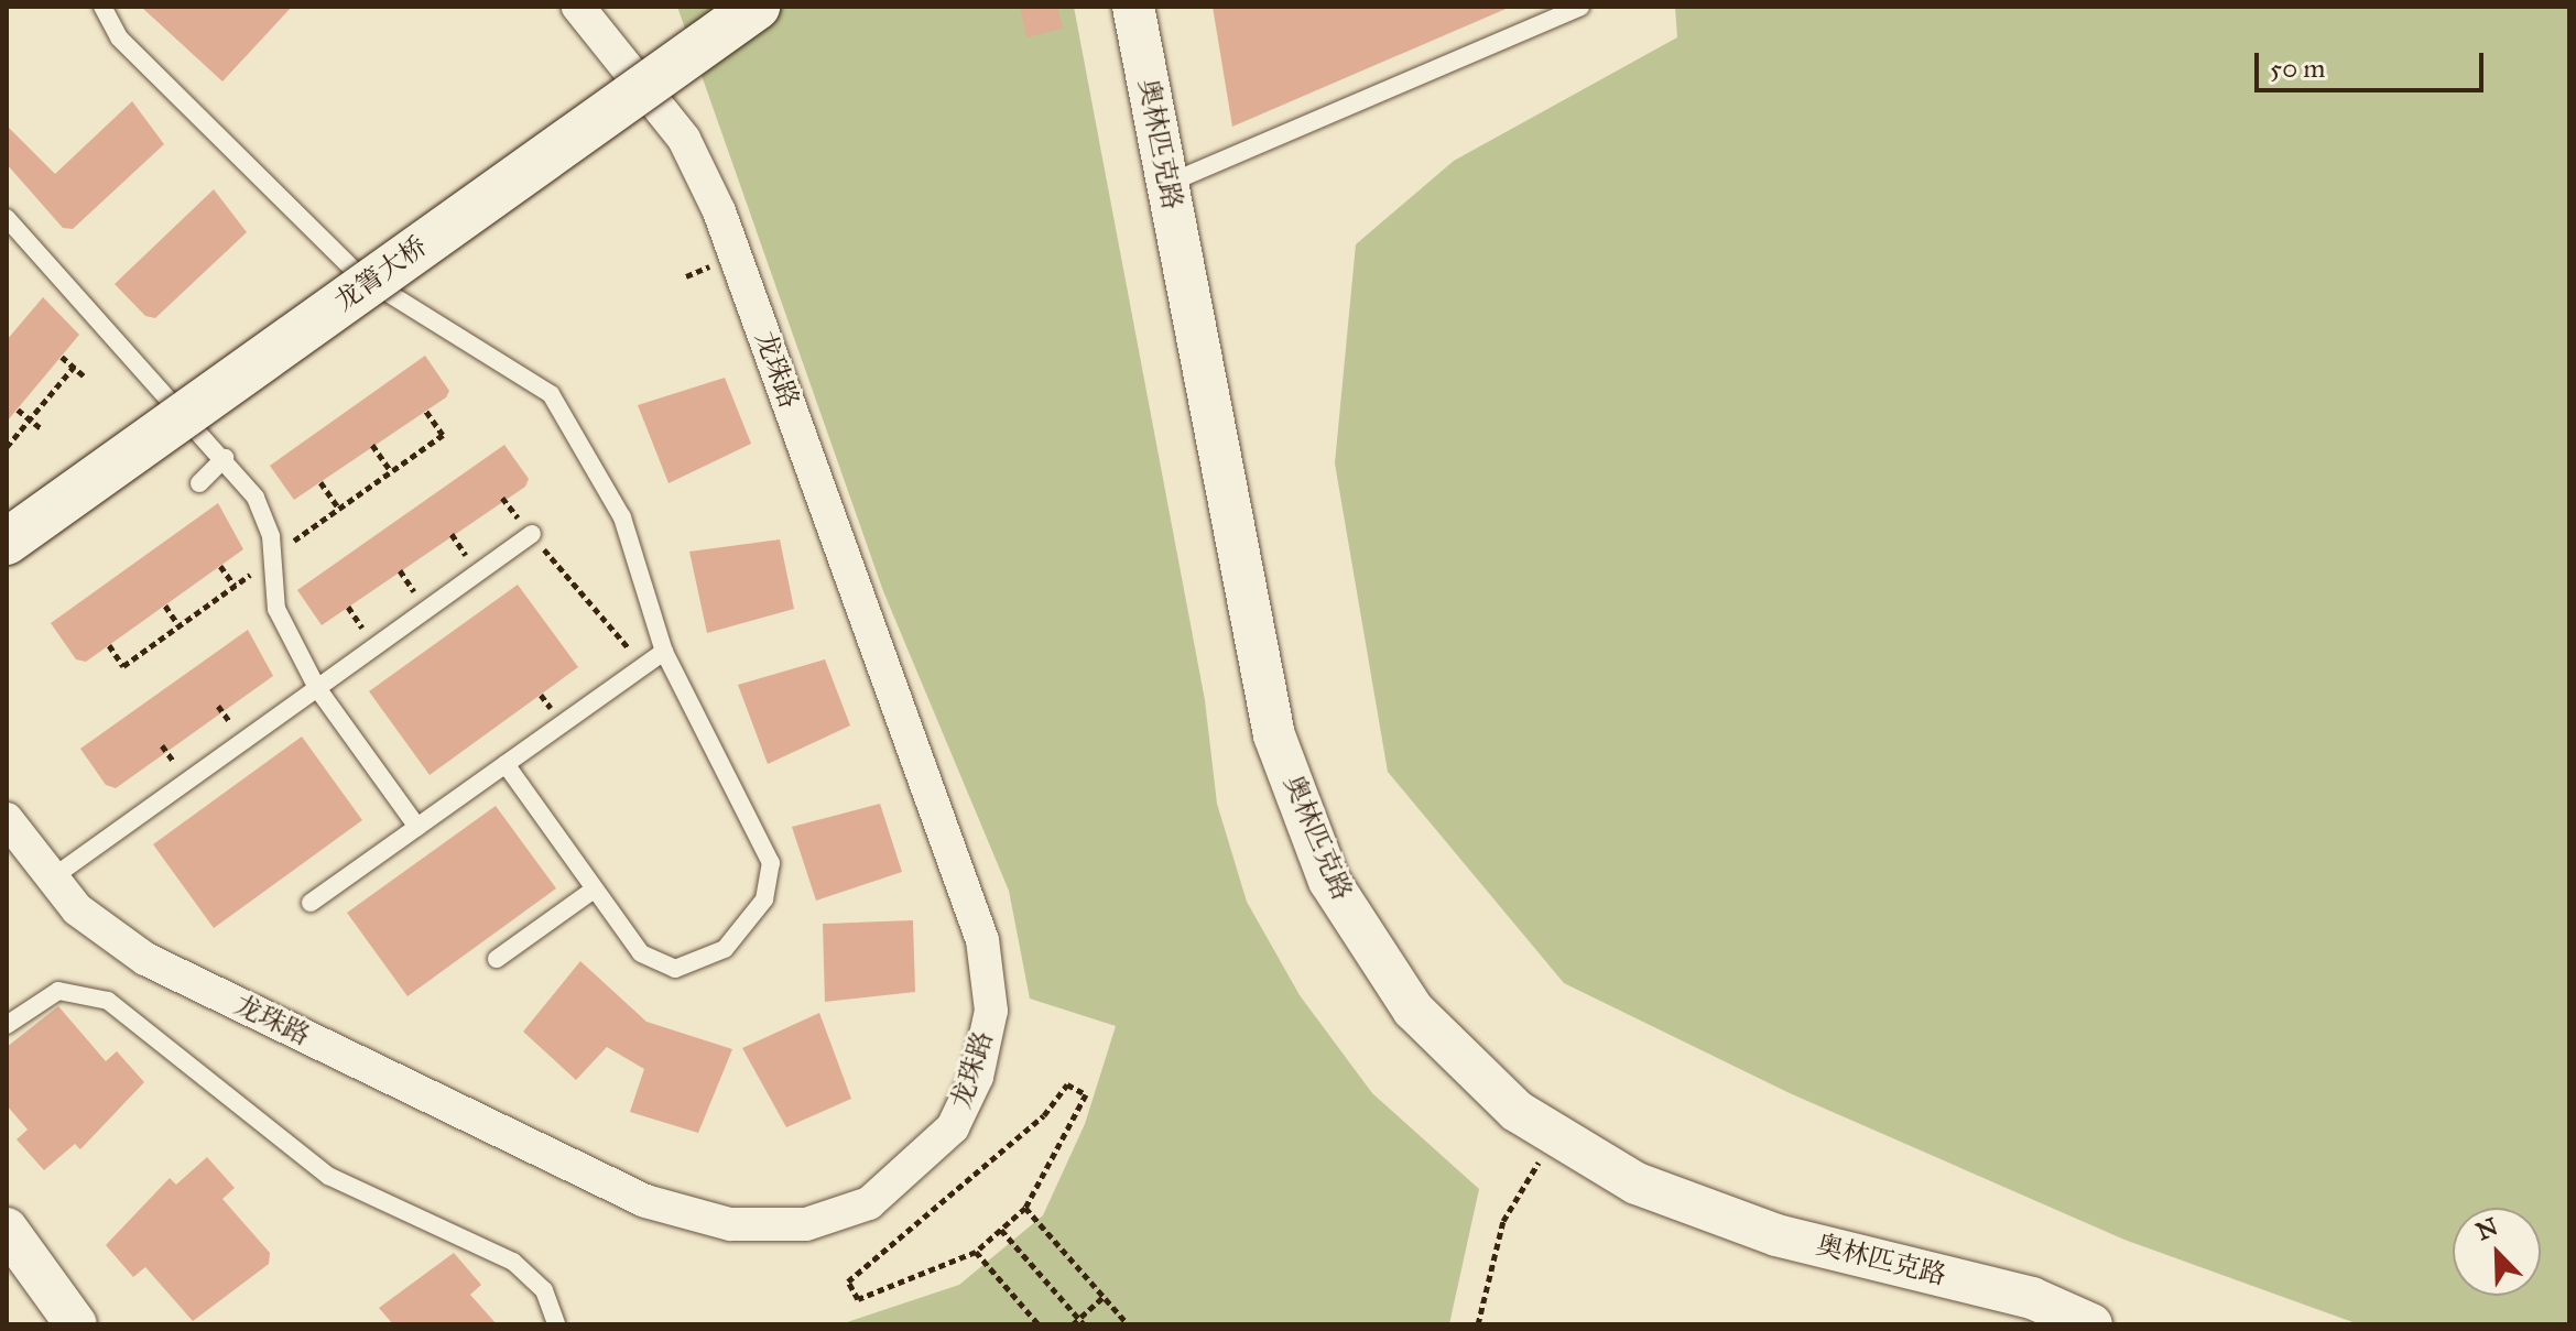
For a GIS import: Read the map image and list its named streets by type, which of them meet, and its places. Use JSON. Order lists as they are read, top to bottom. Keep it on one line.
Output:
{"streets":{"main road":["龙箐大桥"],"street":["奥林匹克路","龙珠路"]},"scale_bar":"50 m","north":"top left"}
